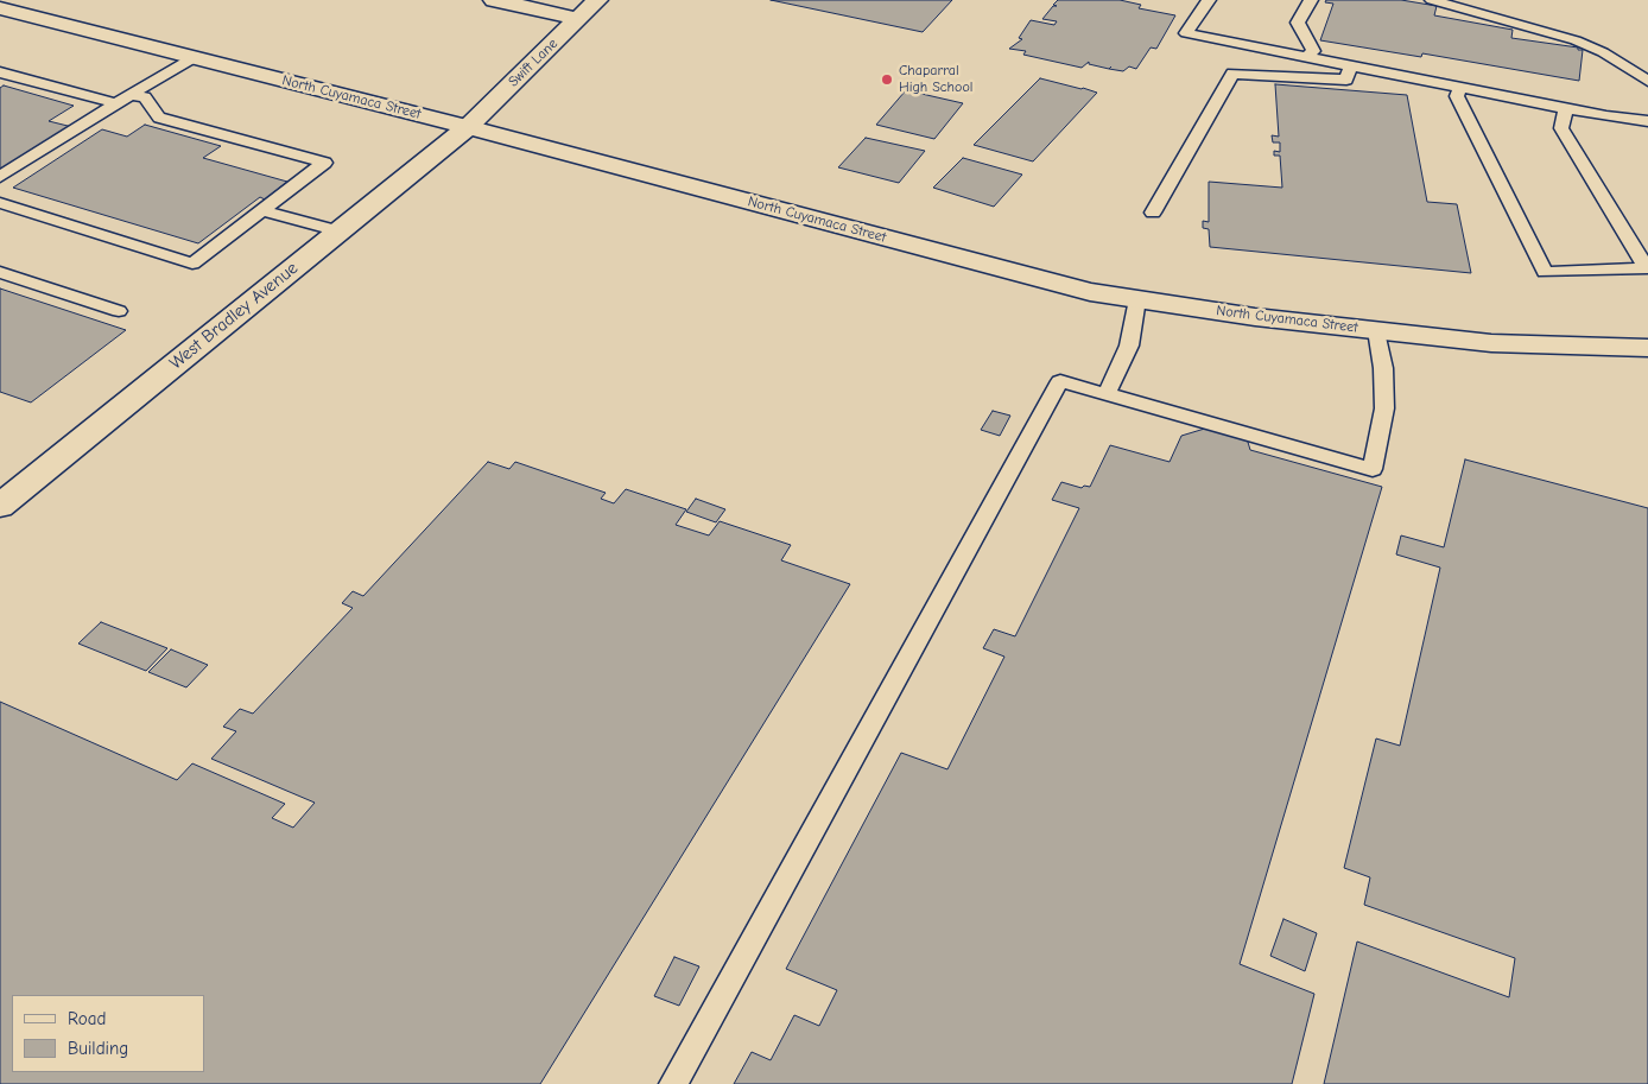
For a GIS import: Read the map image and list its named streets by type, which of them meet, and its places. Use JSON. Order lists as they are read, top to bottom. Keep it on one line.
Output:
{"streets":{"main road":["Swift Lane","North Cuyamaca Street","West Bradley Avenue"]},"crossings":[["Swift Lane","North Cuyamaca Street"],["Swift Lane","West Bradley Avenue"],["North Cuyamaca Street","West Bradley Avenue"]],"places":["Chaparral High School"],"legend":["Road","Building"]}
